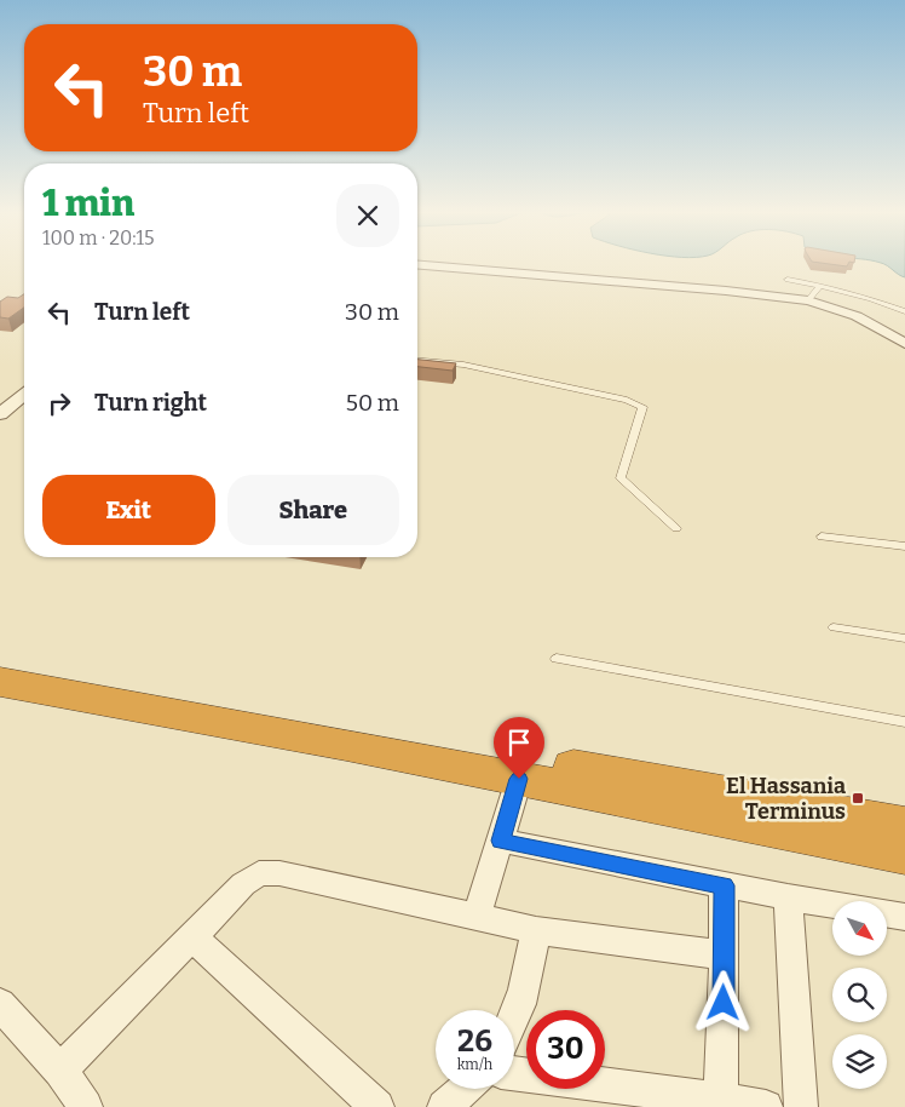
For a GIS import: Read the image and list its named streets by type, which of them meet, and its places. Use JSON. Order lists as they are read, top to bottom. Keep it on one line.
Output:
{"places":{"transit":["El Hassania Terminus"]},"north":"bottom right","page":{"turn":["30 m","Turn left"],"heading":["1 min","100 m · 20:15"],"list":[{"name":"Turn left","value":"30 m"},{"name":"Turn right","value":"50 m"}],"buttons":["Exit","Share"],"speed":"26 km/h","limit":"30"}}
